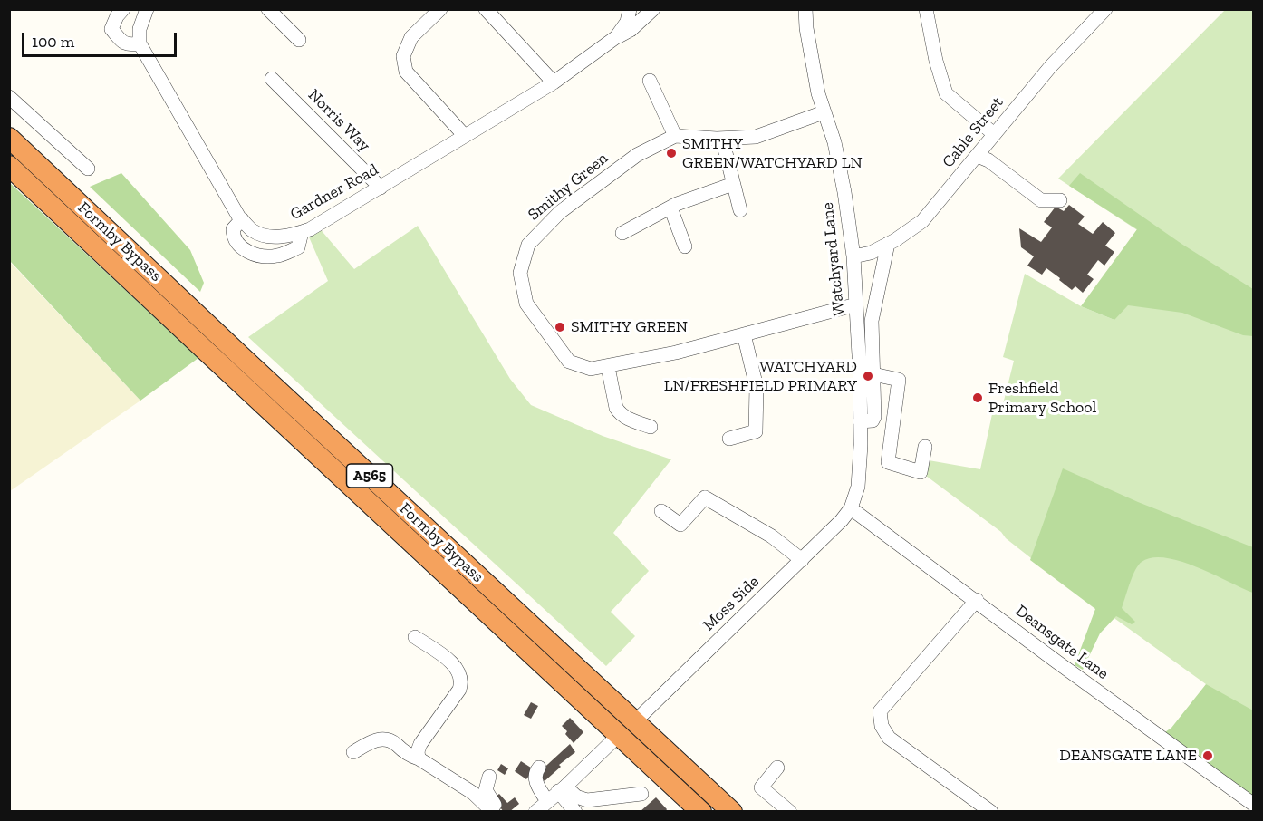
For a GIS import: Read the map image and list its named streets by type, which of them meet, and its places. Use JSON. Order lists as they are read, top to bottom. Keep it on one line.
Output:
{"streets":{"highway":["Formby Bypass","A565"],"street":["Norris Way","Cable Street","Smithy Green","Gardner Road","Watchyard Lane","Moss Side","Deansgate Lane"]},"crossings":[["Norris Way","Gardner Road"],["Cable Street","Watchyard Lane"],["Smithy Green","Watchyard Lane"],["Formby Bypass","Moss Side"],["Watchyard Lane","Moss Side"],["Watchyard Lane","Deansgate Lane"],["Moss Side","Deansgate Lane"]],"places":["SMITHY GREEN/WATCHYARD LN","SMITHY GREEN","WATCHYARD LN/FRESHFIELD PRIMARY","Freshfield Primary School","DEANSGATE LANE"],"scale_bar":"100 m"}
